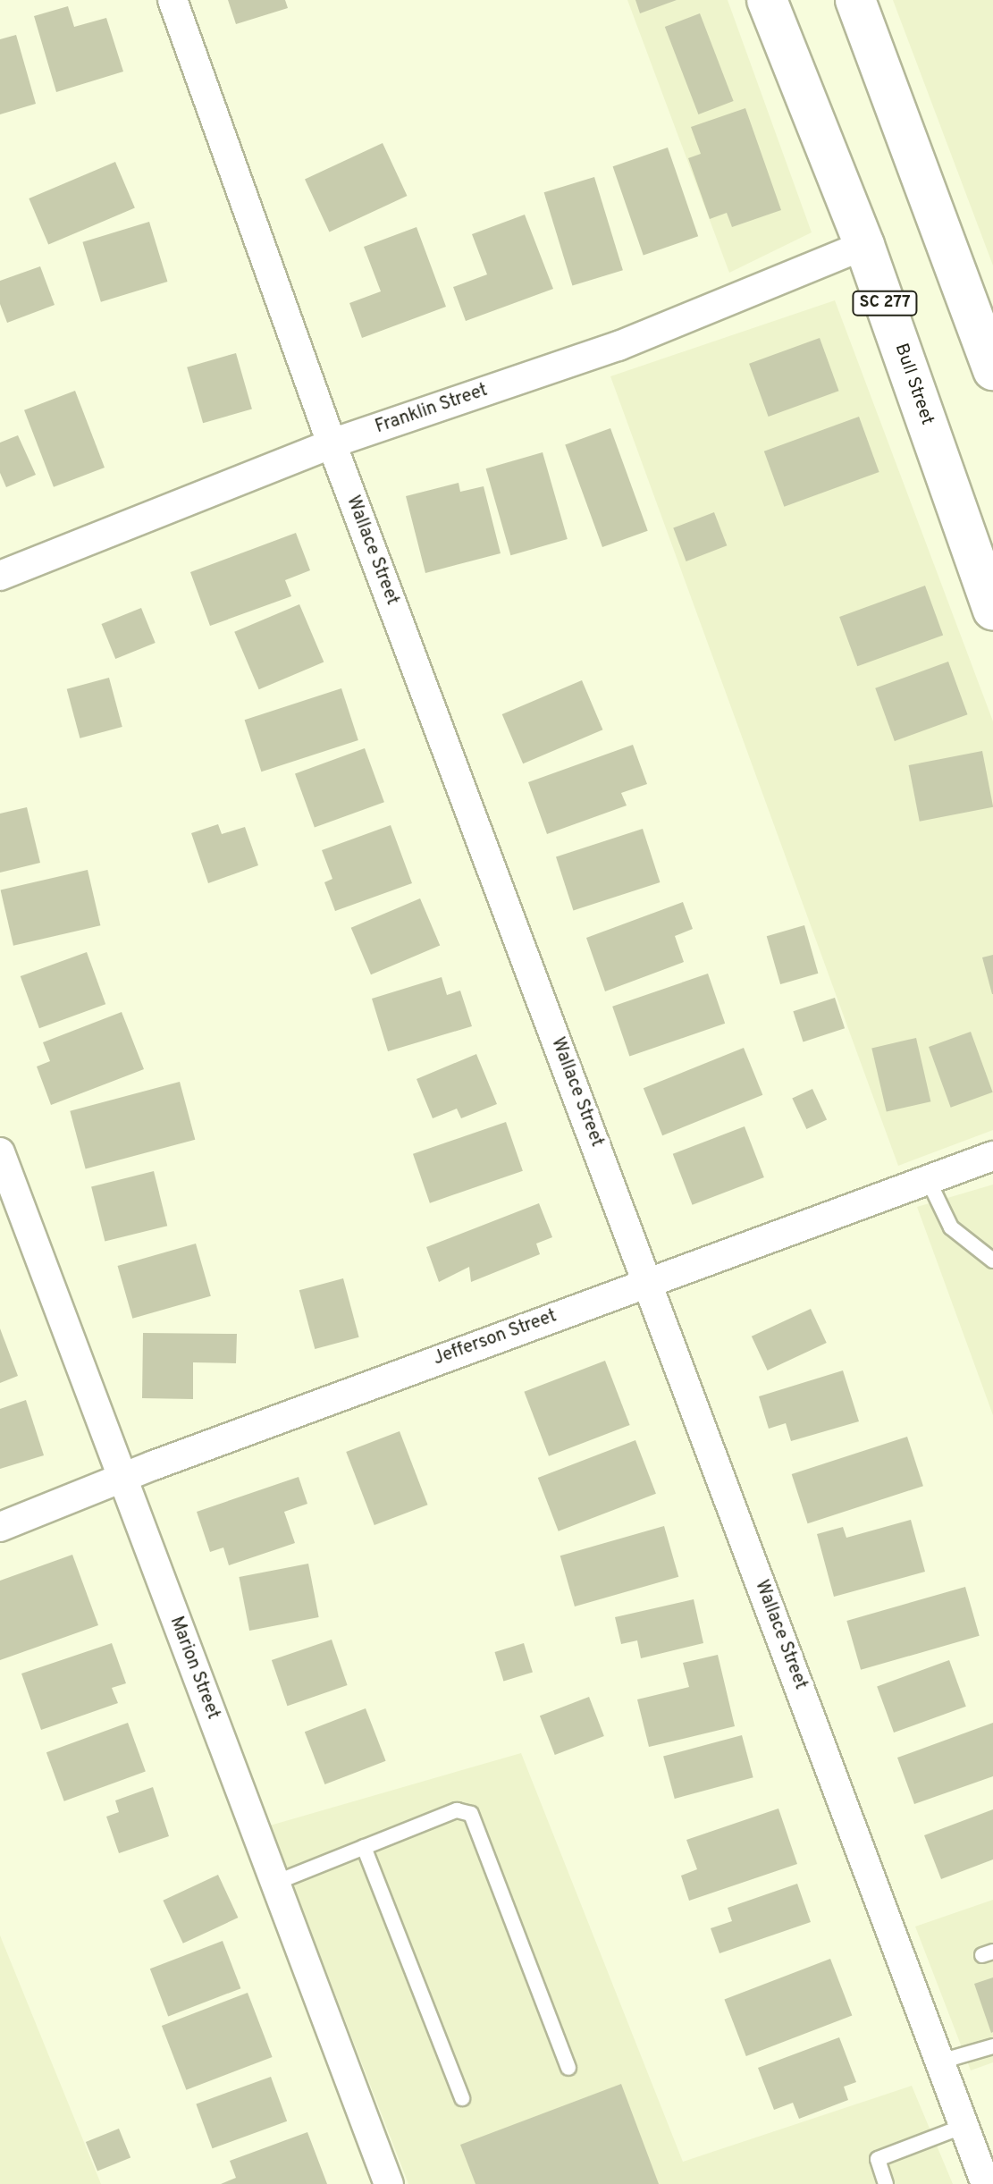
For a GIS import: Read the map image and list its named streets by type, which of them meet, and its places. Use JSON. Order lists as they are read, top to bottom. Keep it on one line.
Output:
{"streets":{"highway":["SC 277","Bull Street"],"street":["Franklin Street","Wallace Street","Jefferson Street","Marion Street"]},"crossings":[["Bull Street","Franklin Street"],["Franklin Street","Wallace Street"],["Wallace Street","Jefferson Street"],["Jefferson Street","Marion Street"]]}
